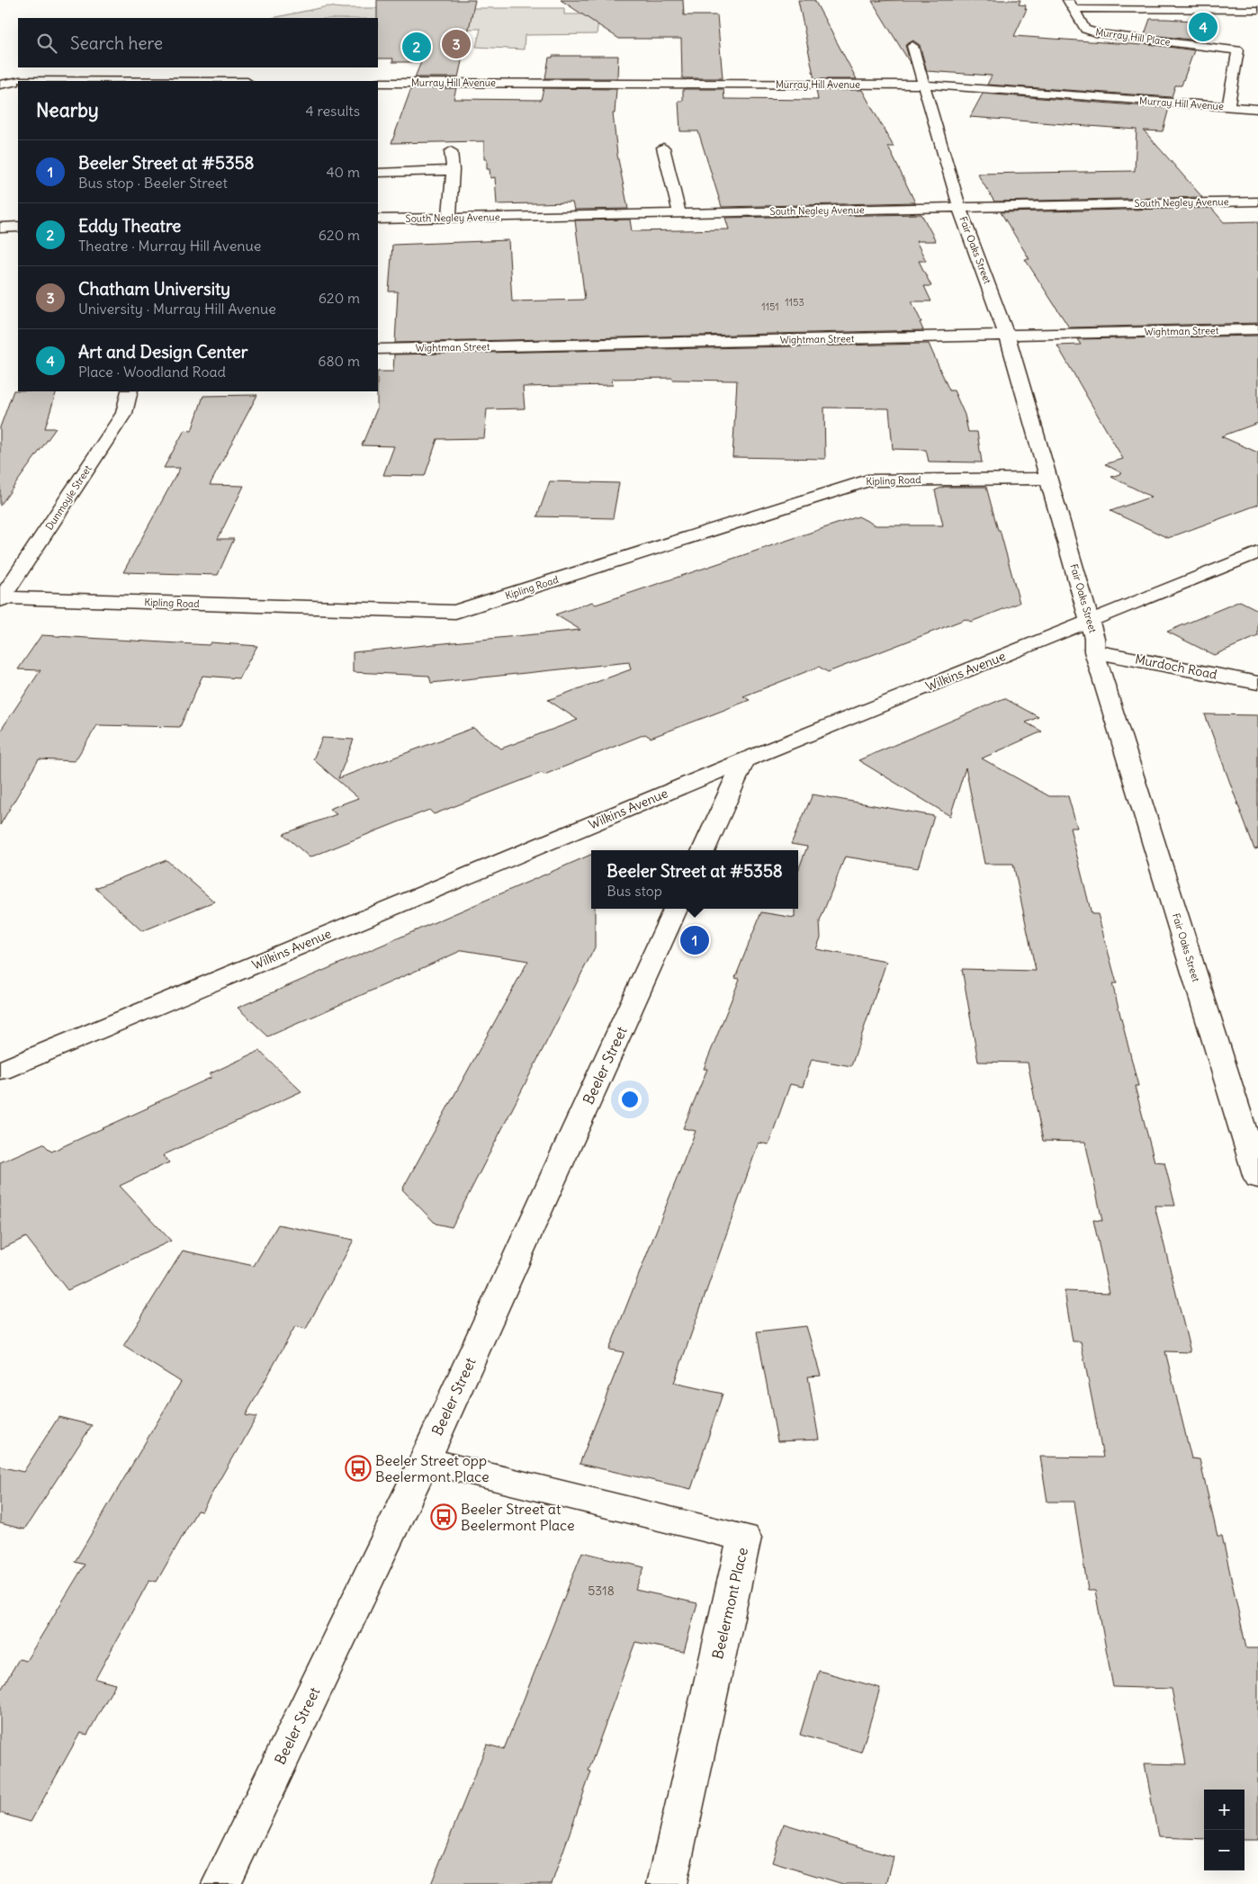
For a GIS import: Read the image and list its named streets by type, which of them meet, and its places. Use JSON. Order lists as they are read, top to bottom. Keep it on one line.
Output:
{"streets":{"street":["Murray Hill Place","Murray Hill Avenue","South Negley Avenue","Fair Oaks Street","Wightman Street","Kipling Road","Dunmoyle Street","Murdoch Road","Wilkins Avenue","Beeler Street","Beelermont Place"]},"crossings":[["Murray Hill Place","Murray Hill Avenue"],["Murray Hill Avenue","Fair Oaks Street"],["South Negley Avenue","Fair Oaks Street"],["Fair Oaks Street","Wightman Street"],["Fair Oaks Street","Kipling Road"],["Fair Oaks Street","Murdoch Road"],["Fair Oaks Street","Wilkins Avenue"],["Kipling Road","Dunmoyle Street"],["Beeler Street","Beelermont Place"]],"places":{"bus stop":["Beeler Street opp Beelermont Place","Beeler Street at Beelermont Place"]},"house_numbers":["1153","1151","5318"],"page":{"pins":["4","3","2","1"],"search":"Search here","heading":["Nearby","4 results"],"list":[{"mark":"1","name":"Beeler Street at #5358","note":"Bus stop · Beeler Street","value":"40 m"},{"mark":"2","name":"Eddy Theatre","note":"Theatre · Murray Hill Avenue","value":"620 m"},{"mark":"3","name":"Chatham University","note":"University · Murray Hill Avenue","value":"620 m"},{"mark":"4","name":"Art and Design Center","note":"Place · Woodland Road","value":"680 m"}],"popup":["Beeler Street at #5358","Bus stop"],"map_buttons":["+","−"]}}
